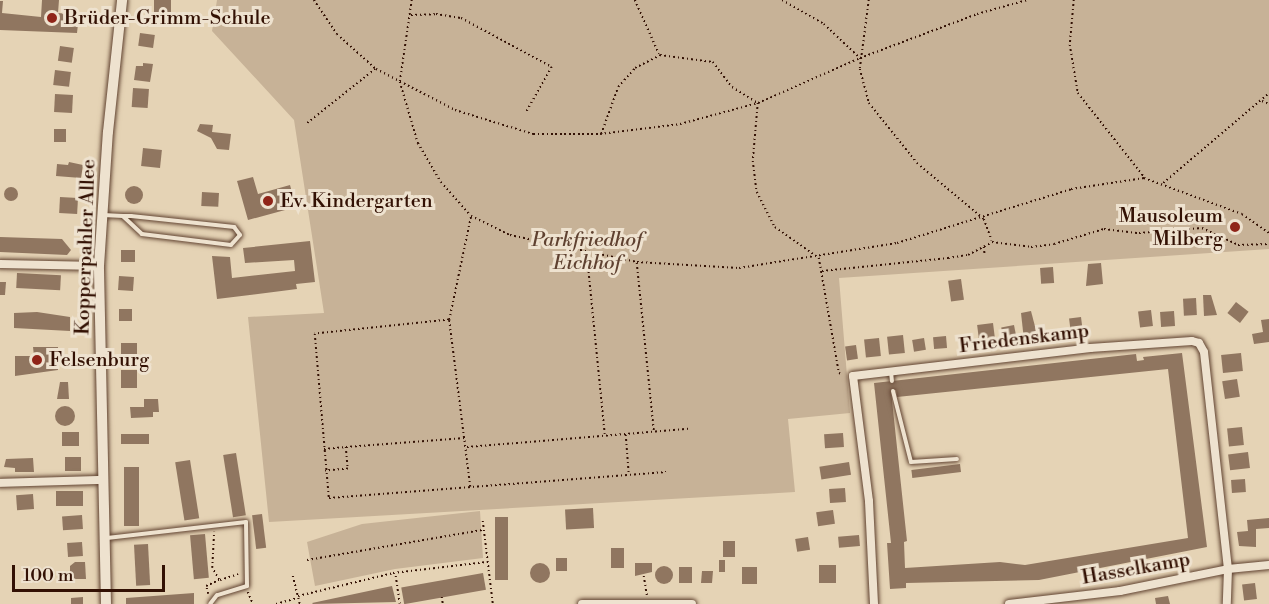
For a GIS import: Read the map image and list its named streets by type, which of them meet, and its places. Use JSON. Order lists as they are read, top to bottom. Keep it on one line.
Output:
{"streets":{"street":["Kopperpahler Allee","Friedenskamp","Hasselkamp"]},"crossings":[["Friedenskamp","Hasselkamp"]],"parks":["Parkfriedhof Eichhof"],"places":["Brüder-Grimm-Schule","Ev. Kindergarten","Mausoleum Milberg","Felsenburg"],"scale_bar":"100 m"}
